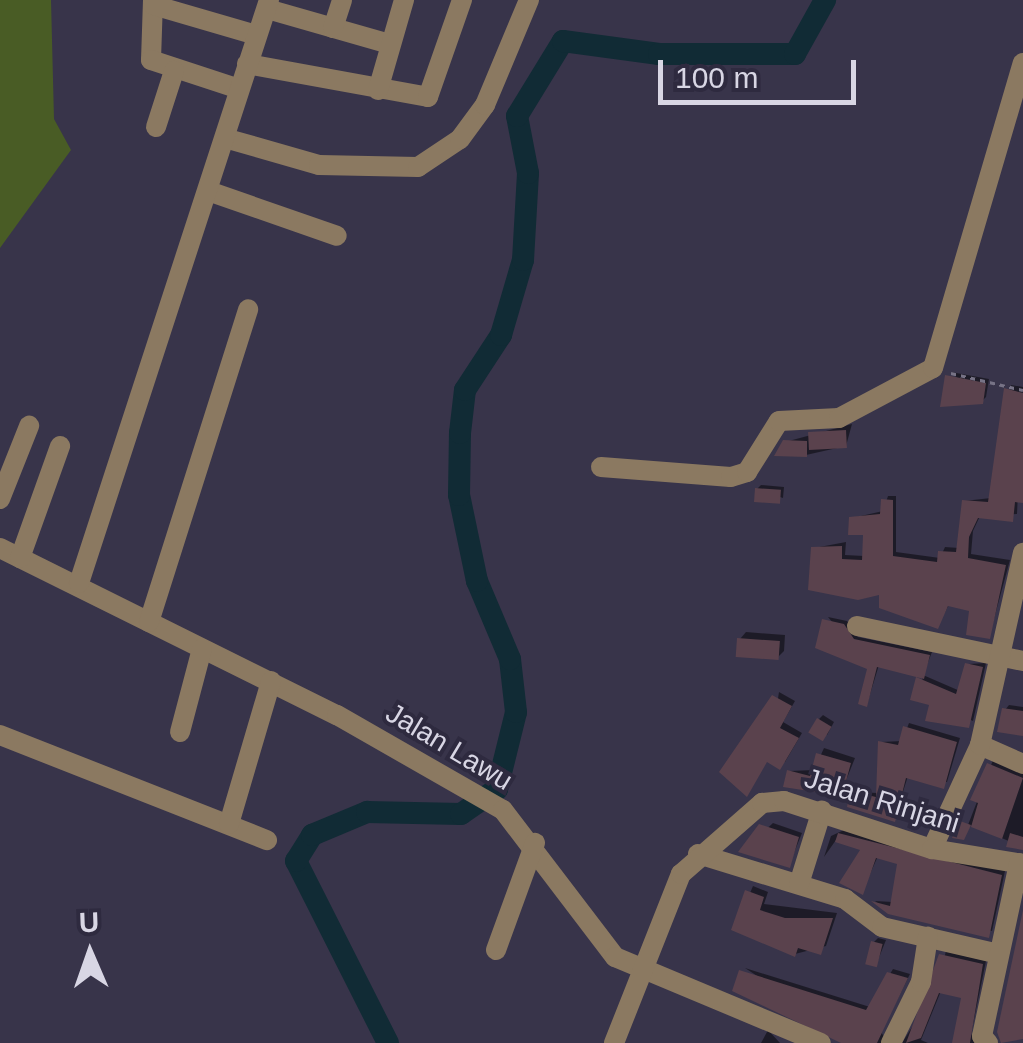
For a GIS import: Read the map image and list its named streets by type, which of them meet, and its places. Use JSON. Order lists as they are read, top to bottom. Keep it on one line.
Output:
{"streets":{"street":["Jalan Lawu","Jalan Rinjani"]},"crossings":[["Jalan Lawu","Jalan Rinjani"]],"scale_bar":"100 m","north":"top"}
